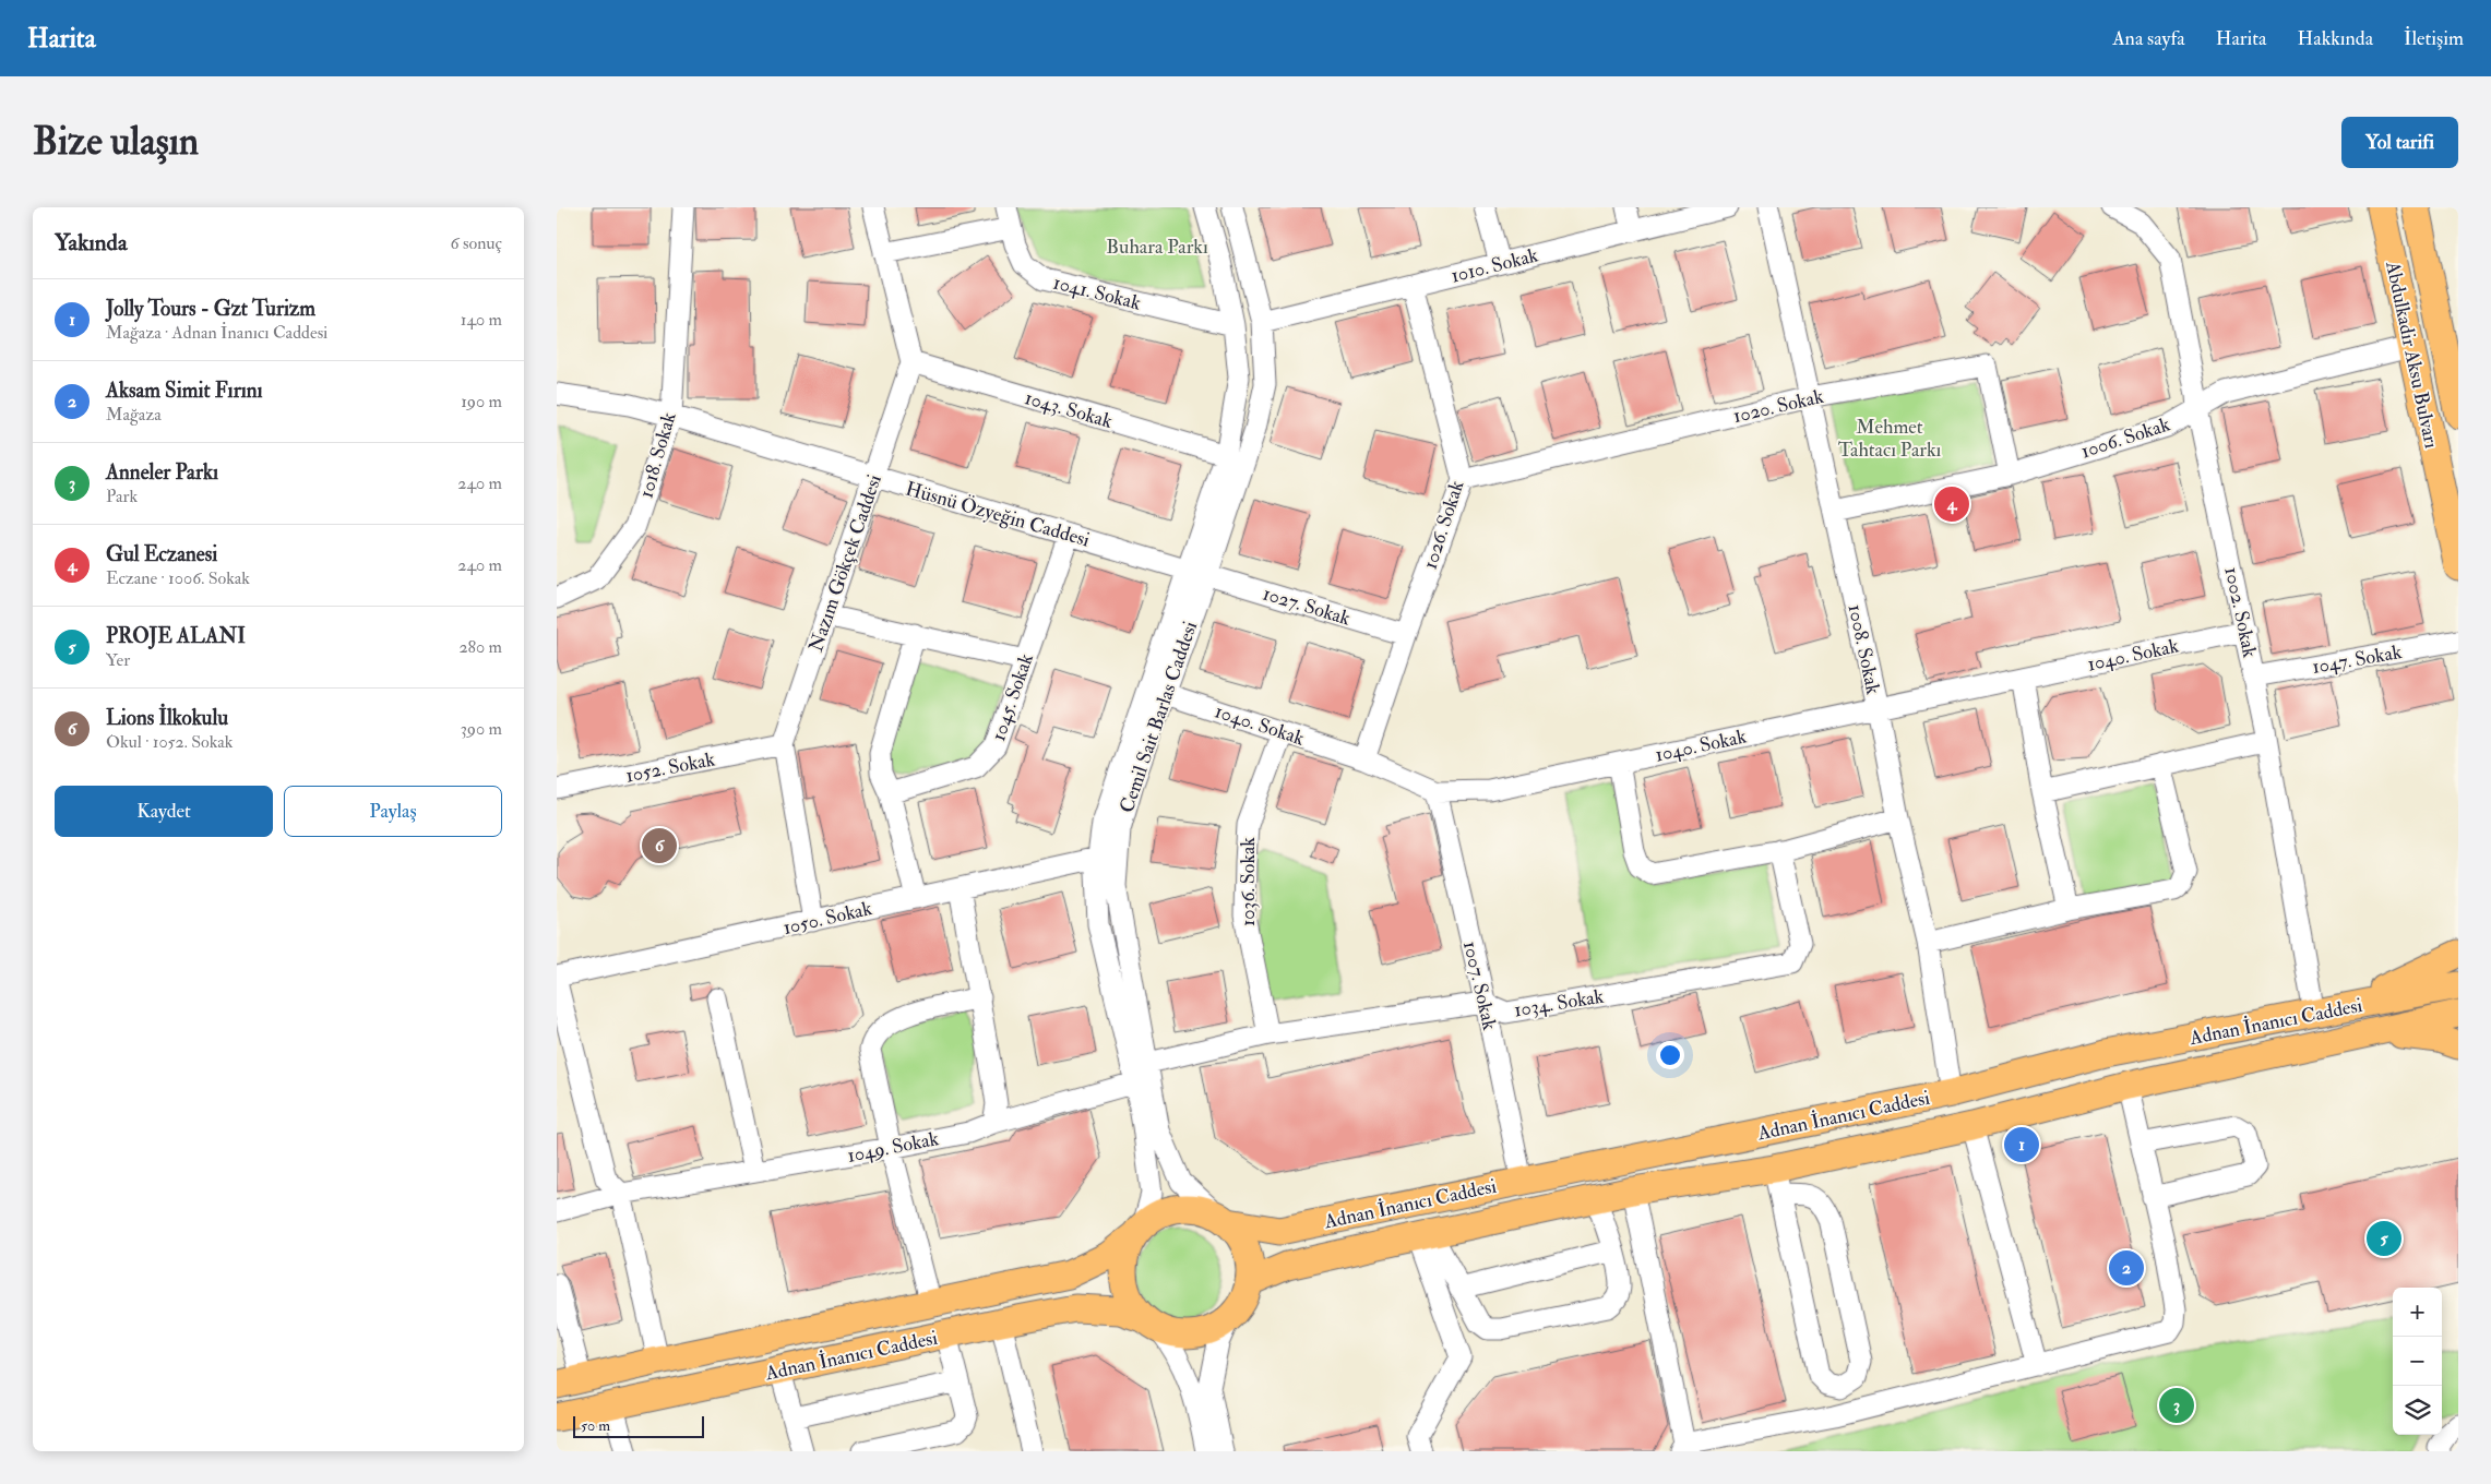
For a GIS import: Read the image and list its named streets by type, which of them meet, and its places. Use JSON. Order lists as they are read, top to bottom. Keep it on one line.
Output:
{"streets":{"main road":["Abdulkadir Aksu Bulvarı","Adnan İnanıcı Caddesi"],"street":["1010. Sokak","1041. Sokak","1020. Sokak","1043. Sokak","1006. Sokak","1018. Sokak","Hüsnü Özyeğin Caddesi","1026. Sokak","Nazım Gökçek Caddesi","1027. Sokak","1002. Sokak","1008. Sokak","1040. Sokak","1047. Sokak","1045. Sokak","Cemil Sait Barlas Caddesi","1052. Sokak","1036. Sokak","1050. Sokak","1007. Sokak","1034. Sokak","1049. Sokak"]},"crossings":[["1010. Sokak","1026. Sokak"],["1010. Sokak","Cemil Sait Barlas Caddesi"],["1041. Sokak","Cemil Sait Barlas Caddesi"],["Abdulkadir Aksu Bulvarı","1006. Sokak"],["1020. Sokak","1006. Sokak"],["1020. Sokak","1026. Sokak"],["1020. Sokak","1008. Sokak"],["1043. Sokak","Nazım Gökçek Caddesi"],["1043. Sokak","Cemil Sait Barlas Caddesi"],["1006. Sokak","1002. Sokak"],["1006. Sokak","1008. Sokak"],["1018. Sokak","Hüsnü Özyeğin Caddesi"],["Hüsnü Özyeğin Caddesi","Nazım Gökçek Caddesi"],["Hüsnü Özyeğin Caddesi","1045. Sokak"],["Hüsnü Özyeğin Caddesi","Cemil Sait Barlas Caddesi"],["1026. Sokak","1027. Sokak"],["1026. Sokak","1040. Sokak"],["Nazım Gökçek Caddesi","1052. Sokak"],["Nazım Gökçek Caddesi","1050. Sokak"],["1027. Sokak","Cemil Sait Barlas Caddesi"],["1002. Sokak","1040. Sokak"],["1002. Sokak","1047. Sokak"],["1002. Sokak","Adnan İnanıcı Caddesi"],["1008. Sokak","1040. Sokak"],["1008. Sokak","Adnan İnanıcı Caddesi"],["1040. Sokak","Cemil Sait Barlas Caddesi"],["1040. Sokak","1036. Sokak"],["1040. Sokak","1007. Sokak"],["Cemil Sait Barlas Caddesi","1050. Sokak"],["Cemil Sait Barlas Caddesi","1034. Sokak"],["Cemil Sait Barlas Caddesi","Adnan İnanıcı Caddesi"],["Cemil Sait Barlas Caddesi","1049. Sokak"],["1036. Sokak","1034. Sokak"],["1007. Sokak","1034. Sokak"],["1007. Sokak","Adnan İnanıcı Caddesi"]],"parks":["Buhara Parkı","Mehmet Tahtacı Parkı"],"scale_bar":"50 m","page":{"header":"Harita","nav":["Ana sayfa","Harita","Hakkında","İletişim"],"buttons":["Yol tarifi",["Kaydet","Paylaş"]],"title":"Bize ulaşın","heading":["Yakında","6 sonuç"],"list":[{"mark":"1","name":"Jolly Tours - Gzt Turizm","note":"Mağaza · Adnan İnanıcı Caddesi","value":"140 m"},{"mark":"2","name":"Aksam Simit Fırını","note":"Mağaza","value":"190 m"},{"mark":"3","name":"Anneler Parkı","note":"Park","value":"240 m"},{"mark":"4","name":"Gul Eczanesi","note":"Eczane · 1006. Sokak","value":"240 m"},{"mark":"5","name":"PROJE ALANI","note":"Yer","value":"280 m"},{"mark":"6","name":"Lions İlkokulu","note":"Okul · 1052. Sokak","value":"390 m"}],"pins":["4","6","1","5","2","3"],"map_buttons":["+","−"],"scale":"50 m"}}
